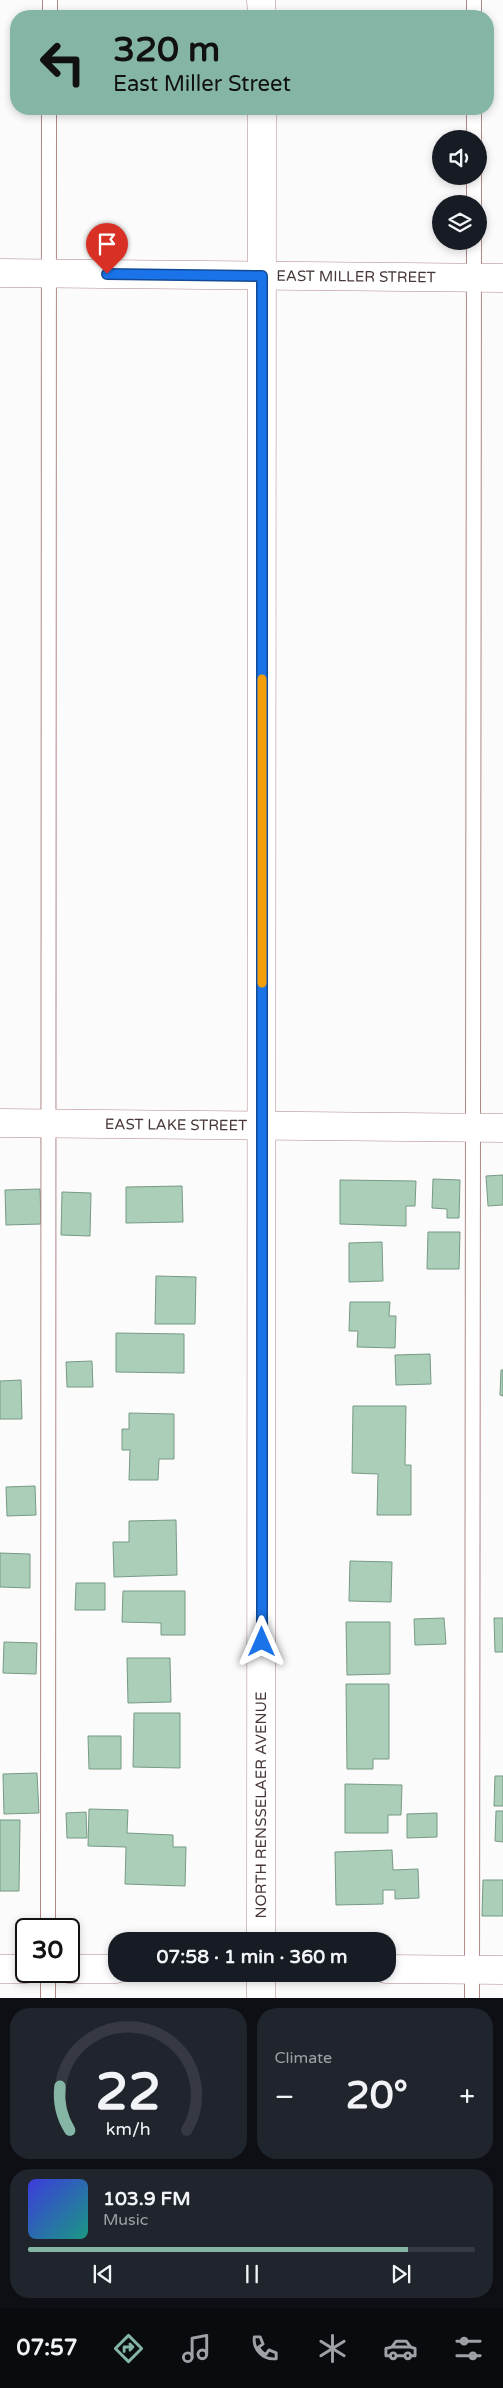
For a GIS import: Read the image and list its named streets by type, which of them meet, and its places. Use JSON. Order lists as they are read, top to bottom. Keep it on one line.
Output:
{"streets":{"street":["EAST MILLER STREET","EAST LAKE STREET","NORTH RENSSELAER AVENUE"]},"crossings":[["EAST MILLER STREET","NORTH RENSSELAER AVENUE"],["EAST LAKE STREET","NORTH RENSSELAER AVENUE"]],"page":{"turn":["320 m","East Miller Street"],"limit":"30","trip":"07:58 · 1 min · 360 m","tile":"Climate","heat":["−","20°","+"],"song":["103.9 FM","Music"],"tabs":"07:57","gauge":["22","km/h"]}}
